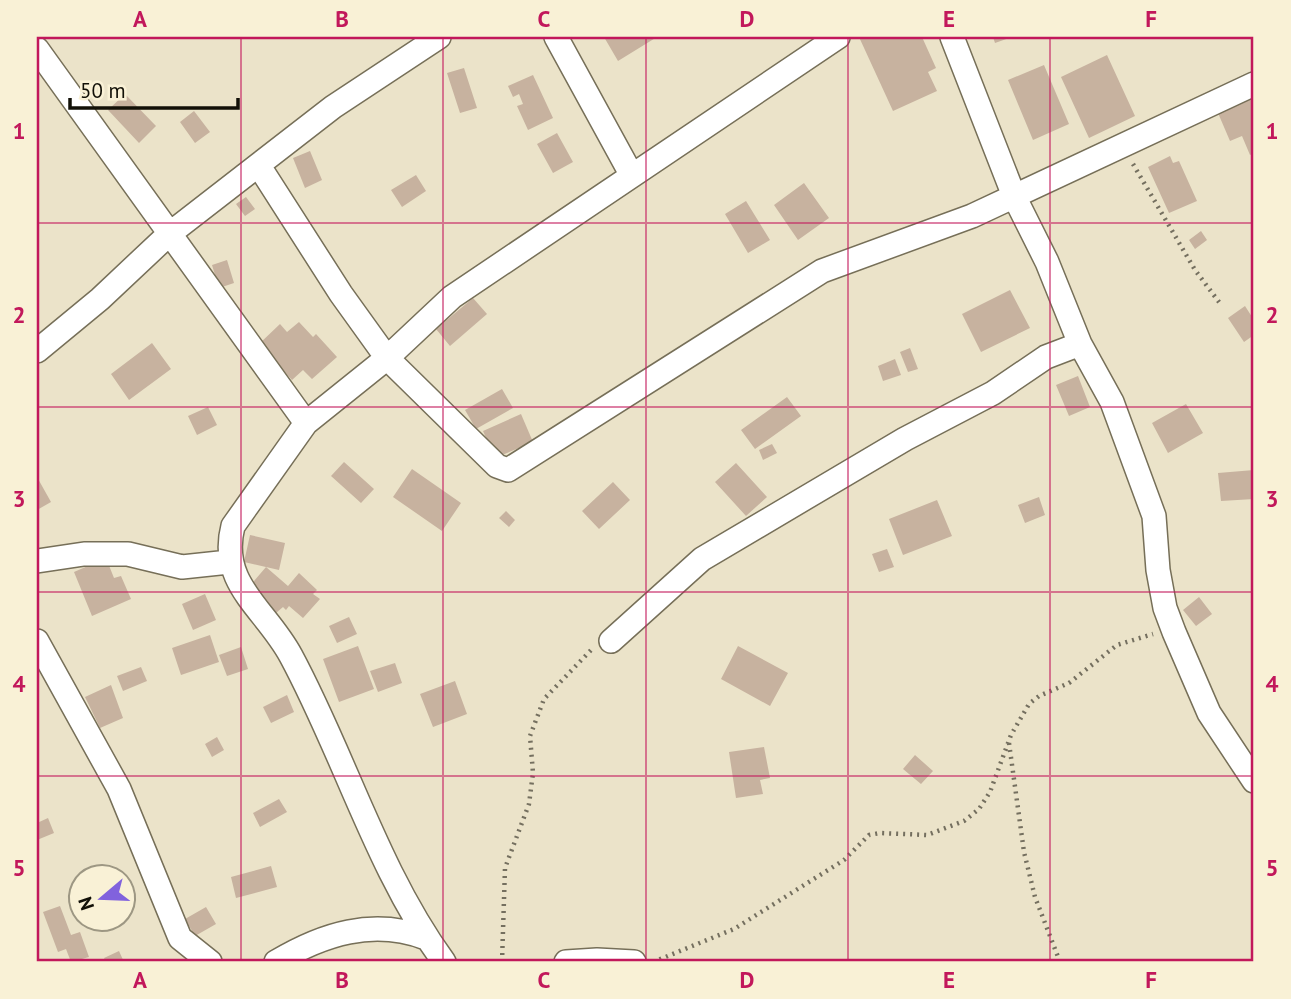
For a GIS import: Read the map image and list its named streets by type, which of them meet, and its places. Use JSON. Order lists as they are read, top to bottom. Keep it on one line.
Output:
{"scale_bar":"50 m","north":"left","grid":{"columns":["A","B","C","D","E","F"],"rows":["1","2","3","4","5"]}}
